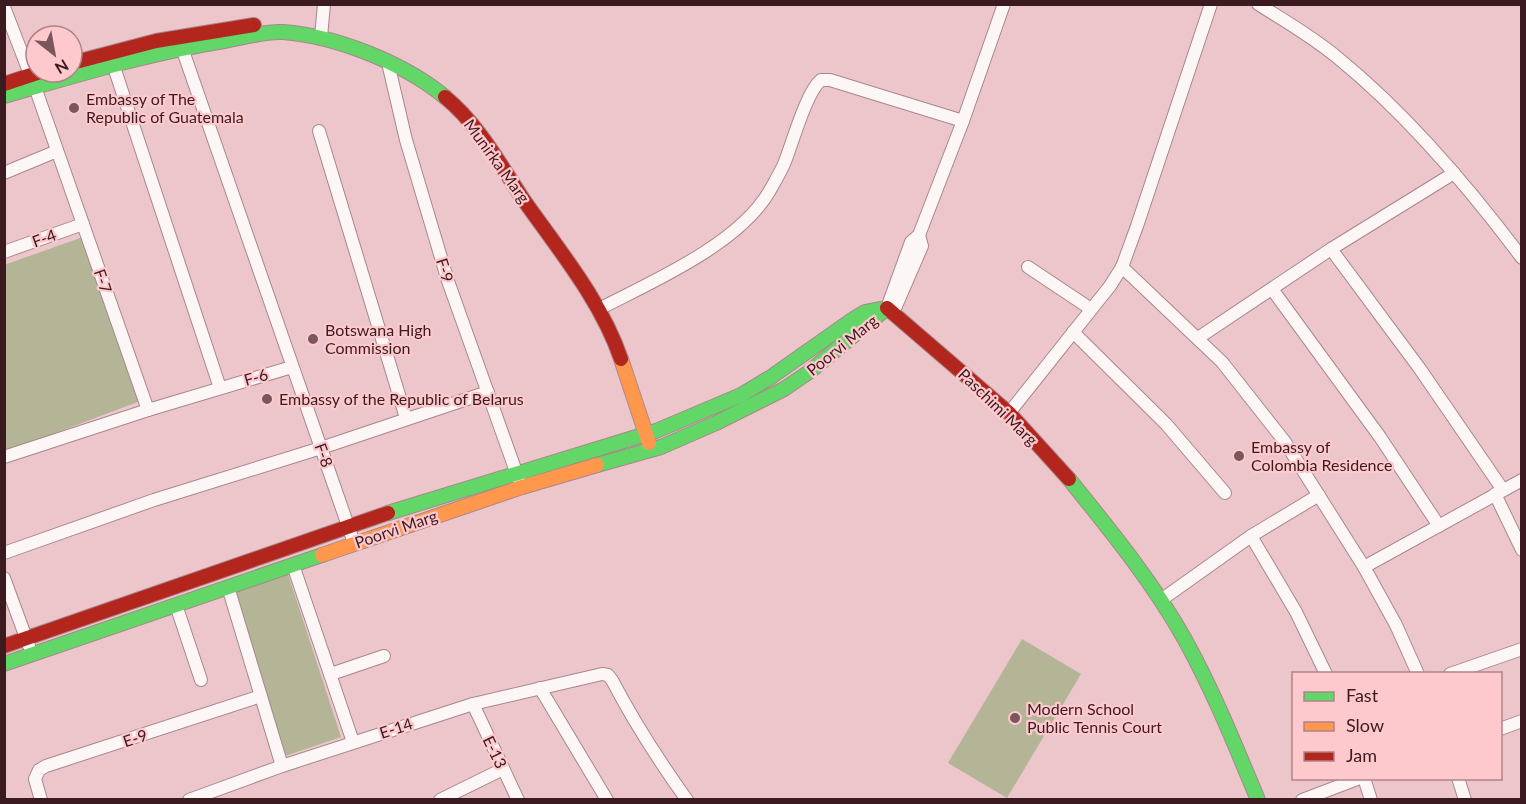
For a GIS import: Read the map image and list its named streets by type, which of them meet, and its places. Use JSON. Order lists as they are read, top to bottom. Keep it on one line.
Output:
{"streets":{"main road":["Munirka Marg","Poorvi Marg","Paschimi Marg"],"street":["F-4","F-9","F-7","F-6","F-8","E-14","E-9","E-13"]},"crossings":[["Munirka Marg","F-9"],["Munirka Marg","Poorvi Marg"],["Munirka Marg","F-8"],["F-4","F-7"],["F-9","Poorvi Marg"],["F-7","F-6"],["Poorvi Marg","Paschimi Marg"],["Poorvi Marg","F-8"],["F-6","F-8"],["E-14","E-13"]],"places":["Embassy of The Republic of Guatemala","Botswana High Commission","Embassy of the Republic of Belarus","Embassy of Colombia Residence","Modern School Public Tennis Court"],"legend":["Fast","Slow","Jam"],"north":"bottom right"}
